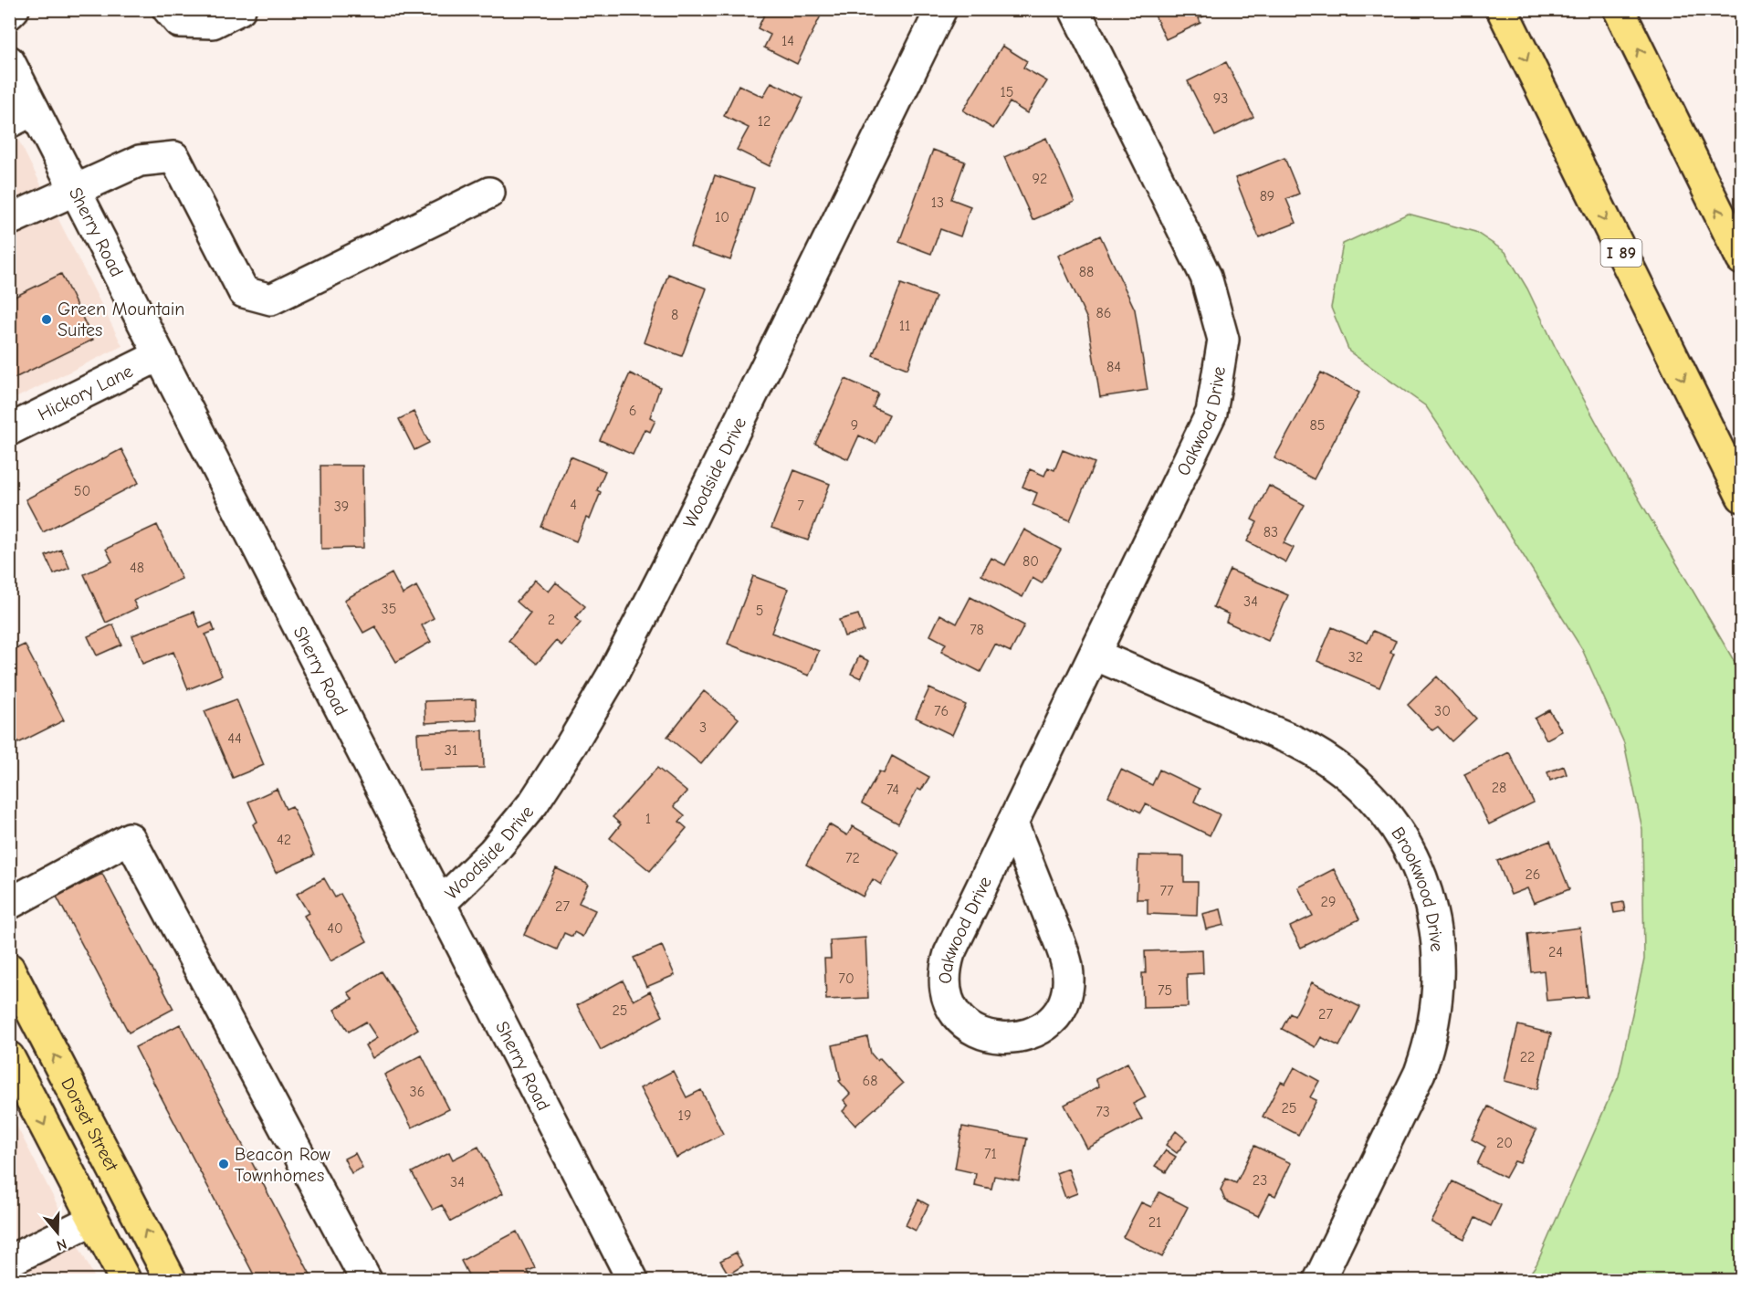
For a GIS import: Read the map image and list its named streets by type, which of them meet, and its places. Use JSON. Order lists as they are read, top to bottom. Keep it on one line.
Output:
{"streets":{"main road":["I 89","Dorset Street"],"street":["Sherry Road","Hickory Lane","Oakwood Drive","Woodside Drive","Brookwood Drive"]},"crossings":[["Sherry Road","Hickory Lane"],["Sherry Road","Woodside Drive"],["Oakwood Drive","Brookwood Drive"]],"places":["Green Mountain Suites","Beacon Row Townhomes"],"house_numbers":["14","15","93","12","92","89","13","10","88","86","8","11","84","6","9","85","50","4","7","39","83","80","48","34","35","5","2","78","32","76","30","3","44","31","28","74","1","42","72","26","77","29","27","40","24","70","75","25","27","22","68","36","25","73","19","20","71","23","34","21"],"north":"bottom"}
